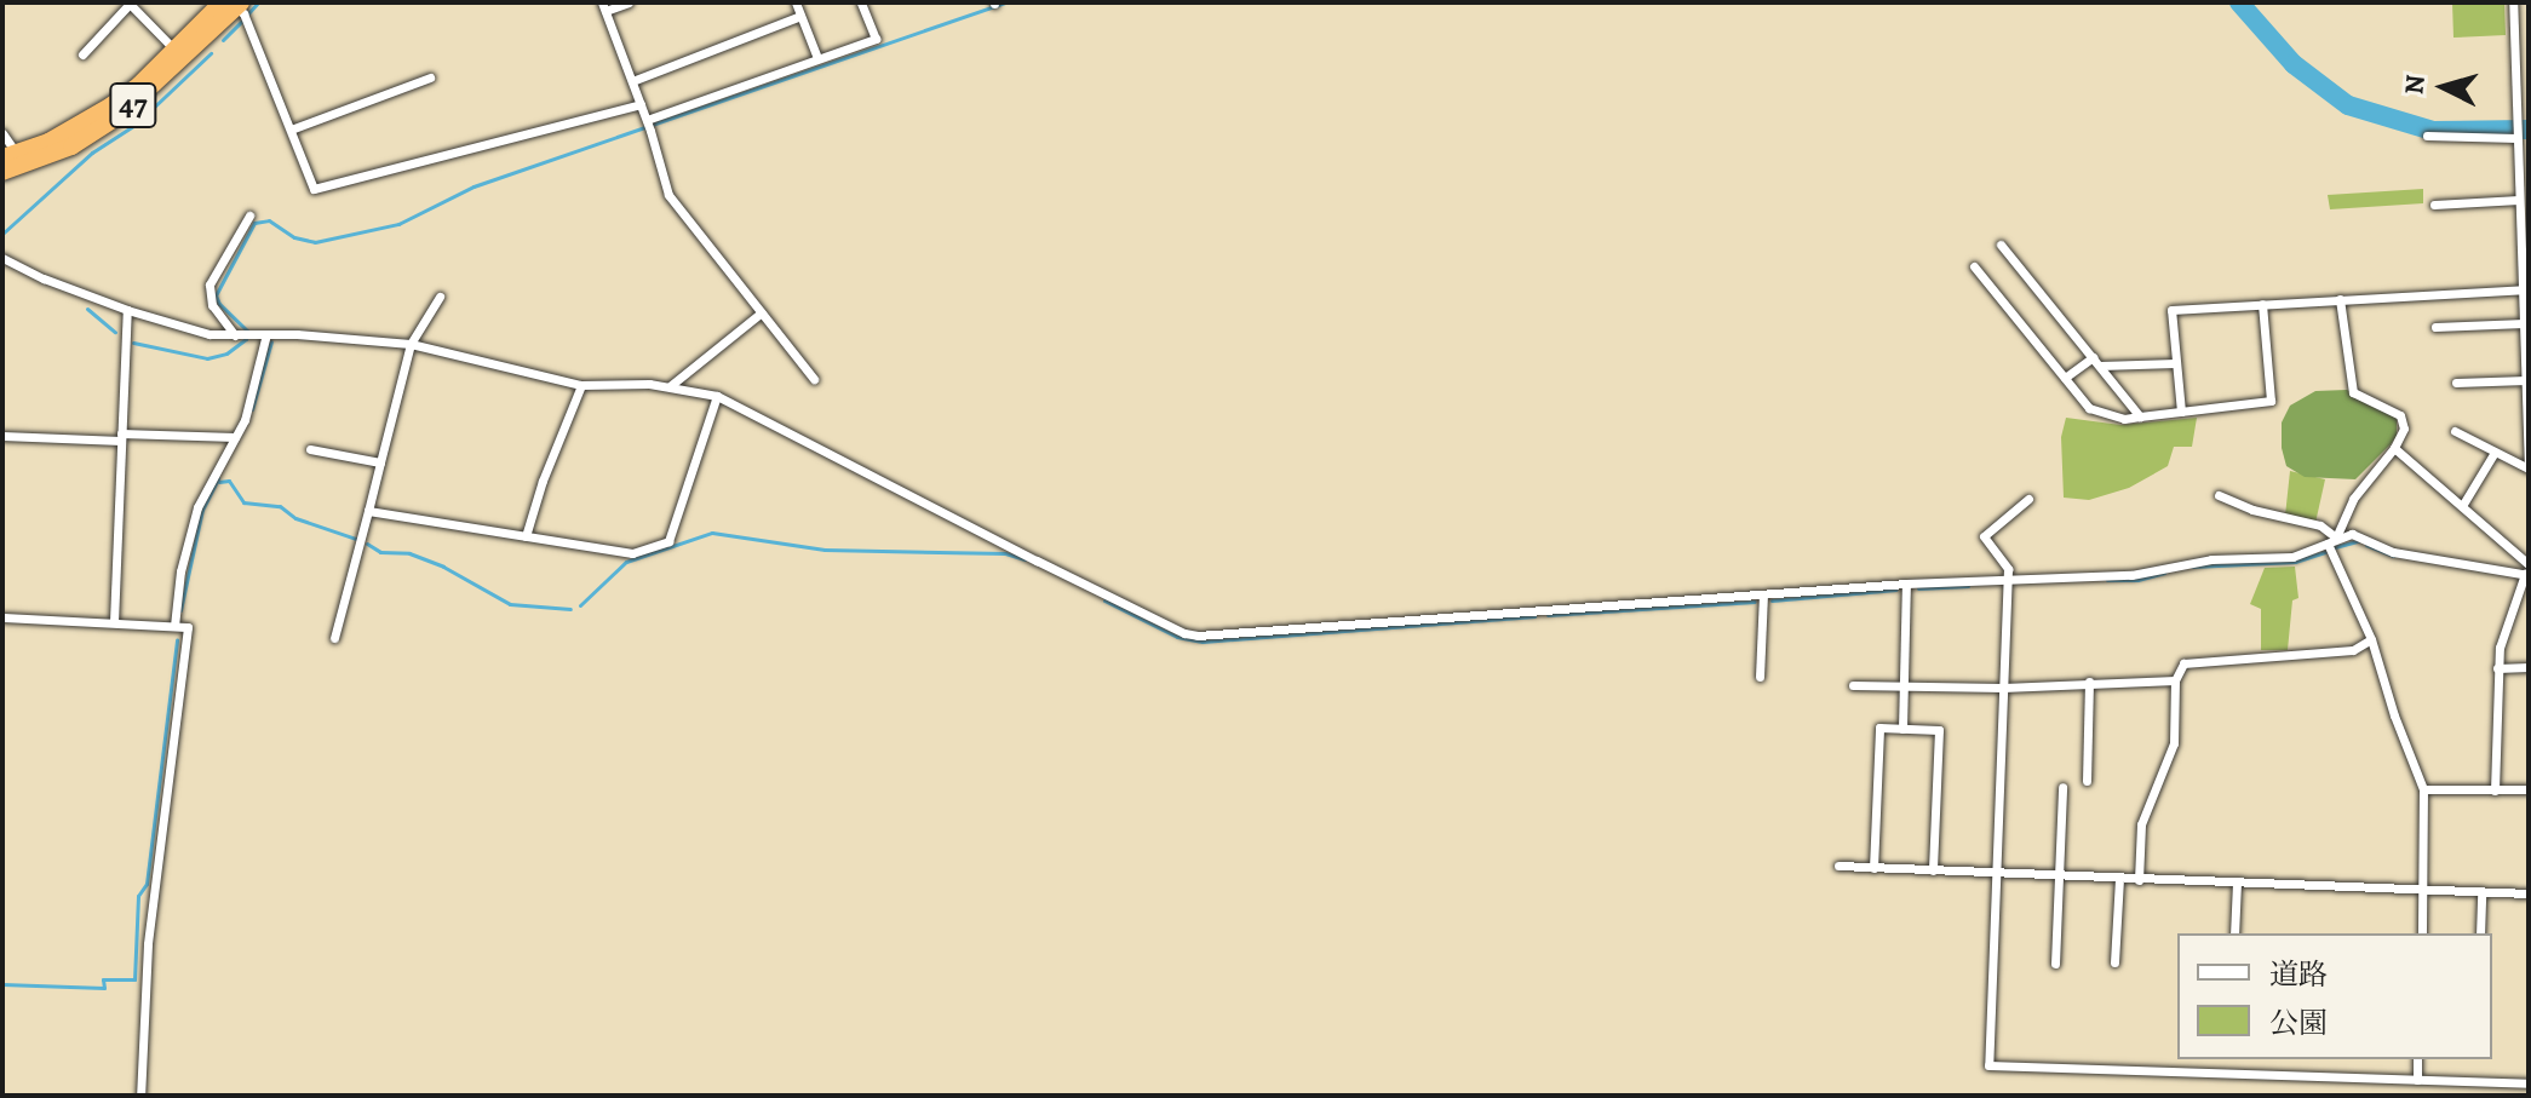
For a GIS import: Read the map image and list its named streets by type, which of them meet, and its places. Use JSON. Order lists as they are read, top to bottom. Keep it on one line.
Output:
{"streets":{"highway":["47"]},"legend":["道路","公園"],"north":"left"}
